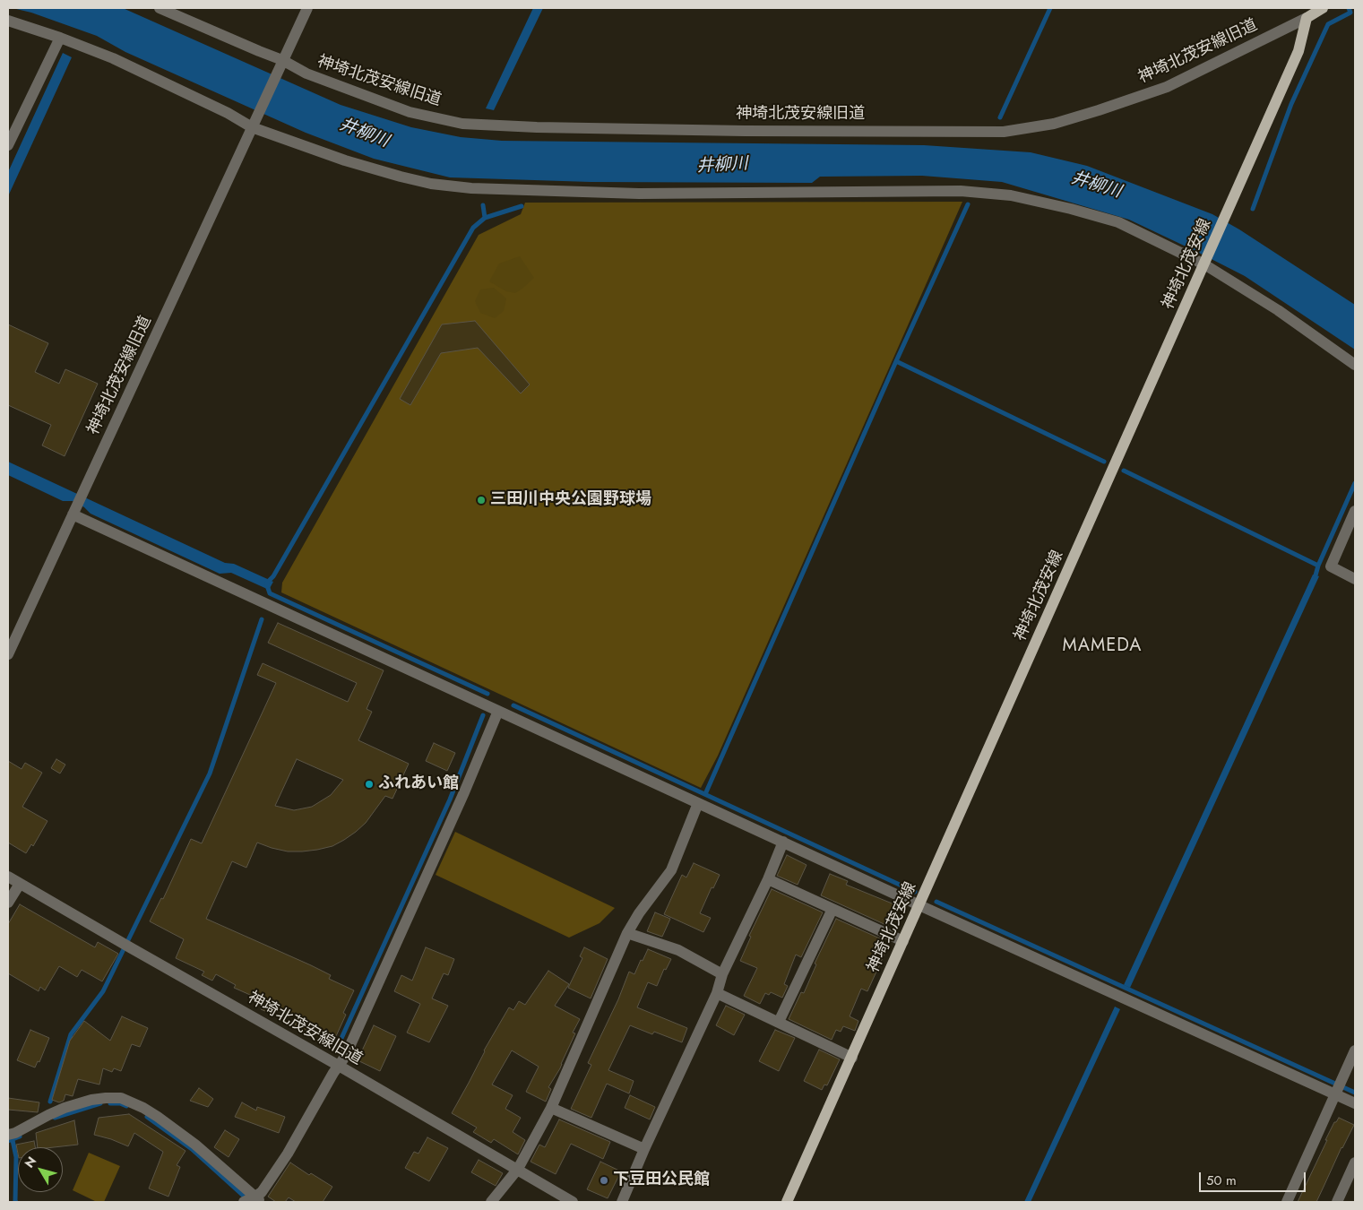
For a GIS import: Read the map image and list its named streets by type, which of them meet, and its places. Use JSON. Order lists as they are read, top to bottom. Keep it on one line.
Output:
{"streets":{"main road":["神埼北茂安線"],"street":["神埼北茂安線旧道"]},"crossings":[["神埼北茂安線旧道","神埼北茂安線"]],"districts":["MAMEDA"],"water":["井柳川"],"places":["三田川中央公園野球場","ふれあい館","下豆田公民館"],"scale_bar":"50 m","north":"top left"}
